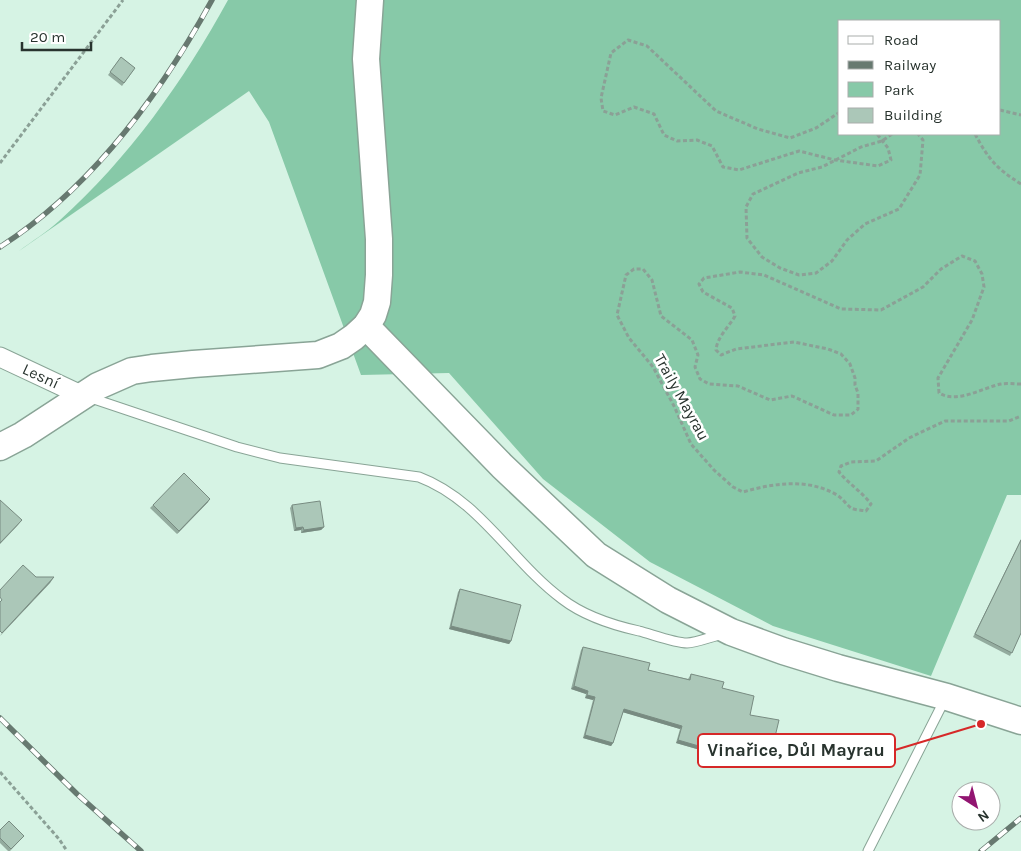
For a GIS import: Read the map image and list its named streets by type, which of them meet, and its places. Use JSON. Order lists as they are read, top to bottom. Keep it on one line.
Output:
{"streets":{"street":["Lesní"],"path":["Traily Mayrau"]},"places":["Vinařice, Důl Mayrau"],"legend":["Road","Railway","Park","Building"],"scale_bar":"20 m","north":"bottom right"}
